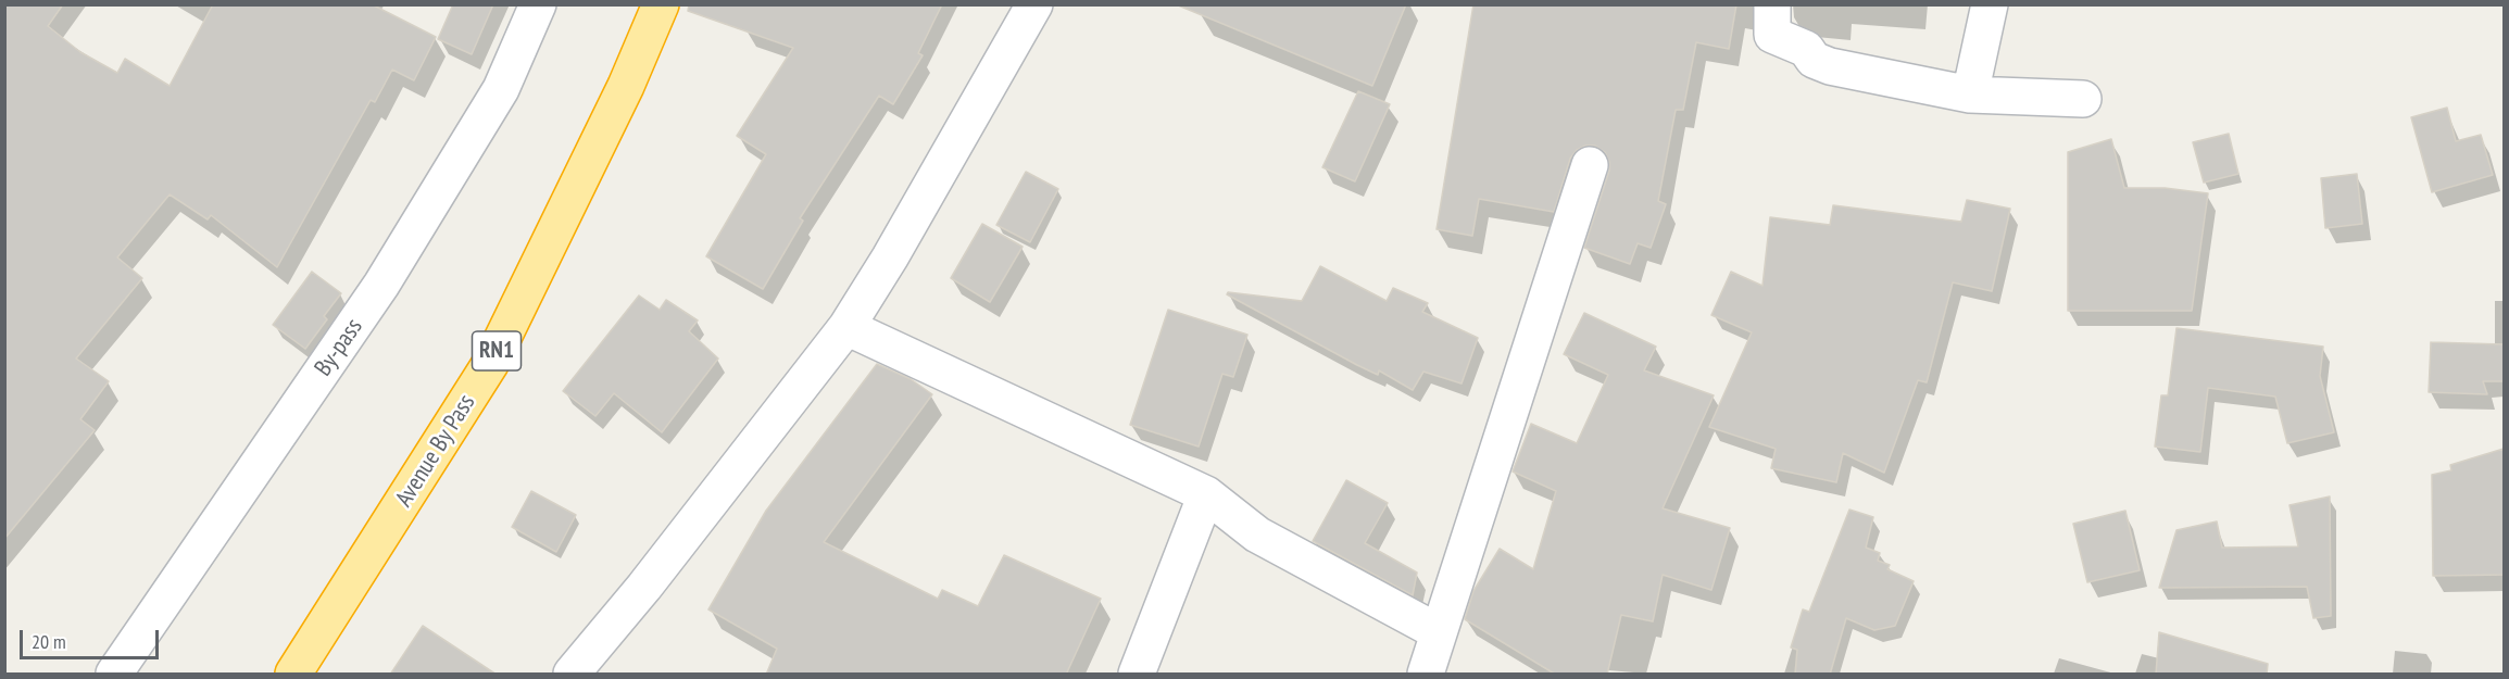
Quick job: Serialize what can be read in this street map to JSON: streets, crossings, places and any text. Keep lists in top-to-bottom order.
{
  "streets": {
    "highway": ["RN1", "Avenue By Pass"],
    "street": ["By-pass"]
  },
  "scale_bar": "20 m"
}
